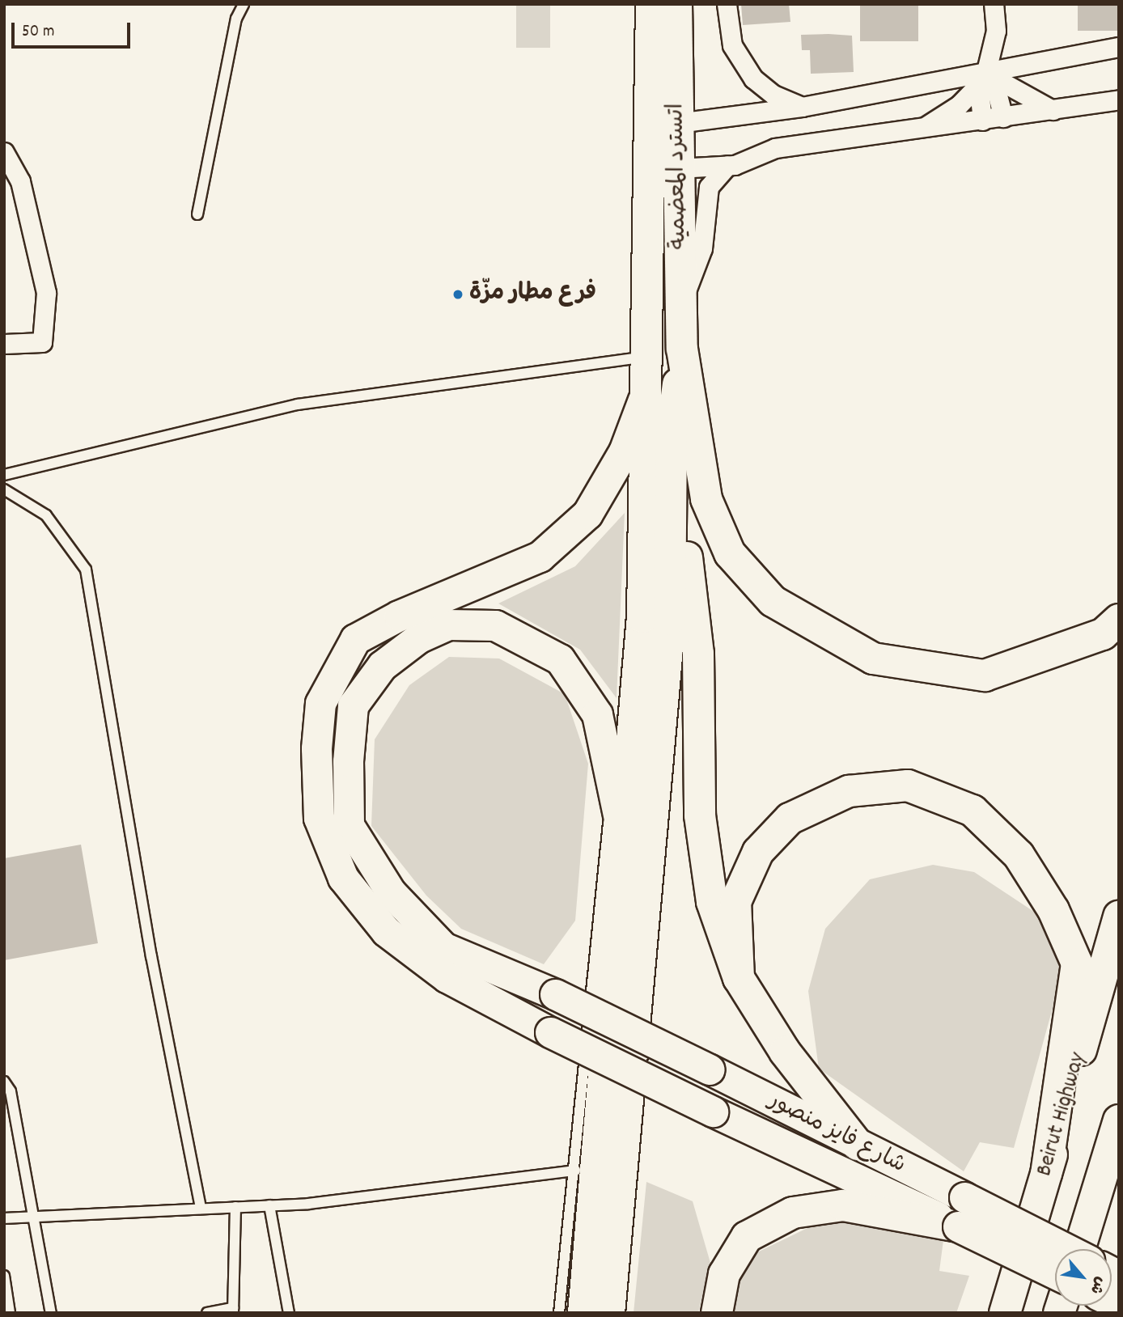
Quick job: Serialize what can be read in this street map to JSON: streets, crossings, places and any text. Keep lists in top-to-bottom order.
{
  "streets": {
    "highway": ["اتسترد المعضمية", "Beirut Highway"],
    "main road": ["شارع فايز منصور"]
  },
  "places": ["فرع مطار مزّة"],
  "scale_bar": "50 m",
  "north": "bottom right"
}
